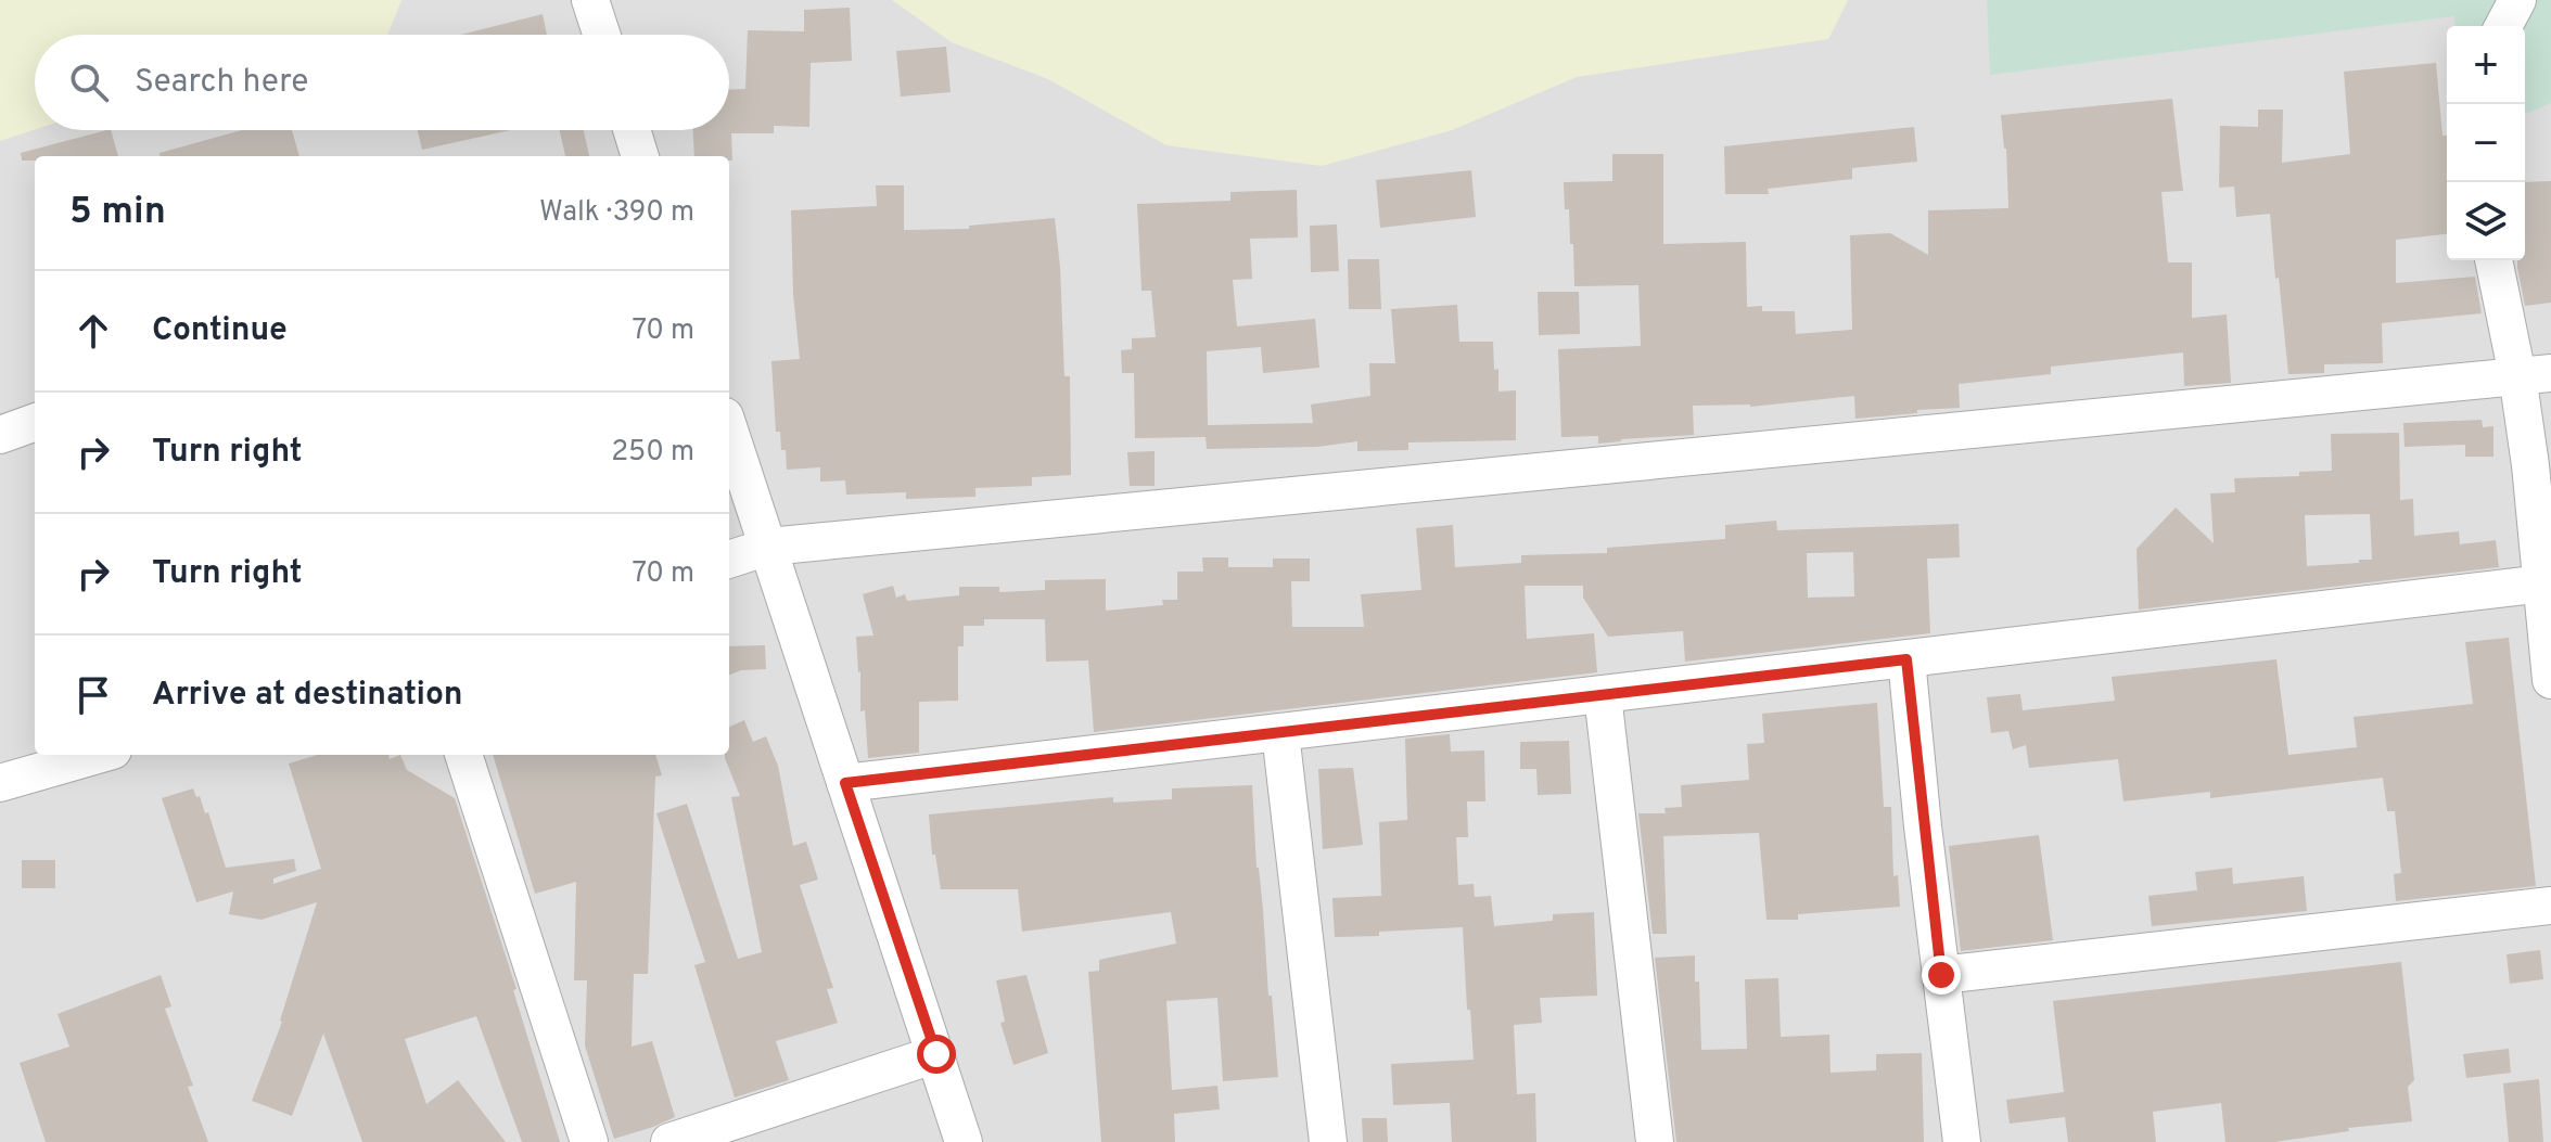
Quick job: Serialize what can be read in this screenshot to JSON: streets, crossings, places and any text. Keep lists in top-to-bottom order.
{
  "page": {
    "map_buttons": ["+", "−"],
    "search": "Search here",
    "heading": ["5 min", "Walk · 390 m"],
    "list": [
      ["Continue", "70 m"],
      ["Turn right", "250 m"],
      ["Turn right", "70 m"],
      "Arrive at destination"
    ]
  }
}
